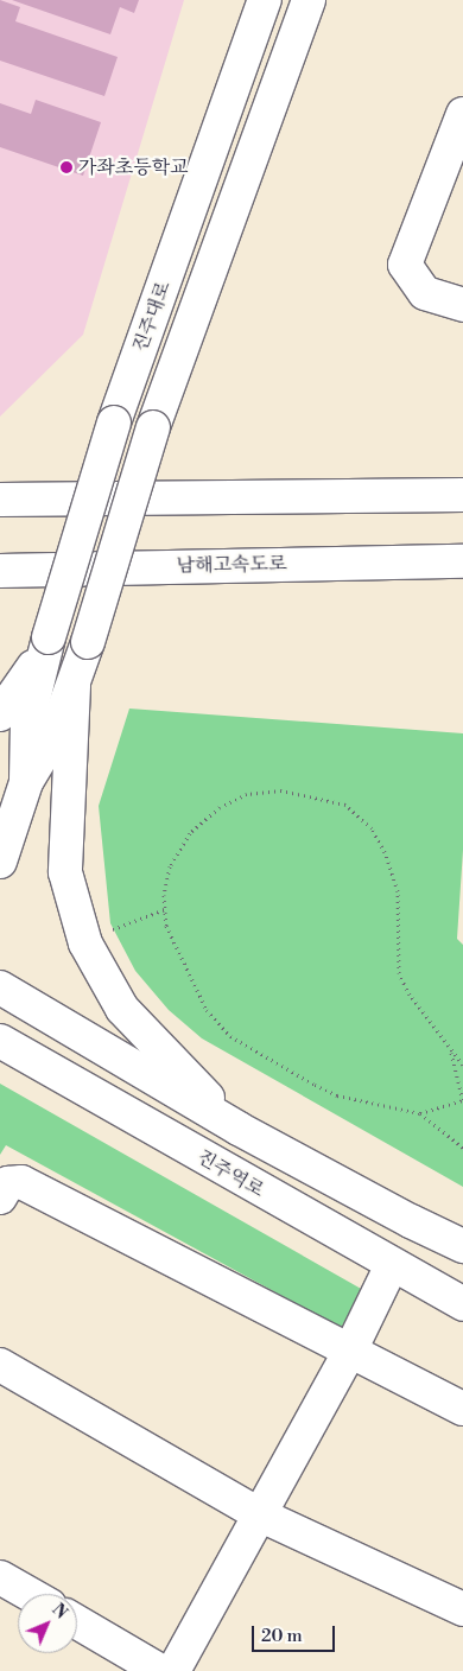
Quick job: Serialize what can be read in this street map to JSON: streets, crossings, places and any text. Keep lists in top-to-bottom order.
{
  "streets": {
    "main road": ["진주대로", "남해고속도로", "진주역로"]
  },
  "places": ["가좌초등학교"],
  "scale_bar": "20 m",
  "north": "top right"
}
